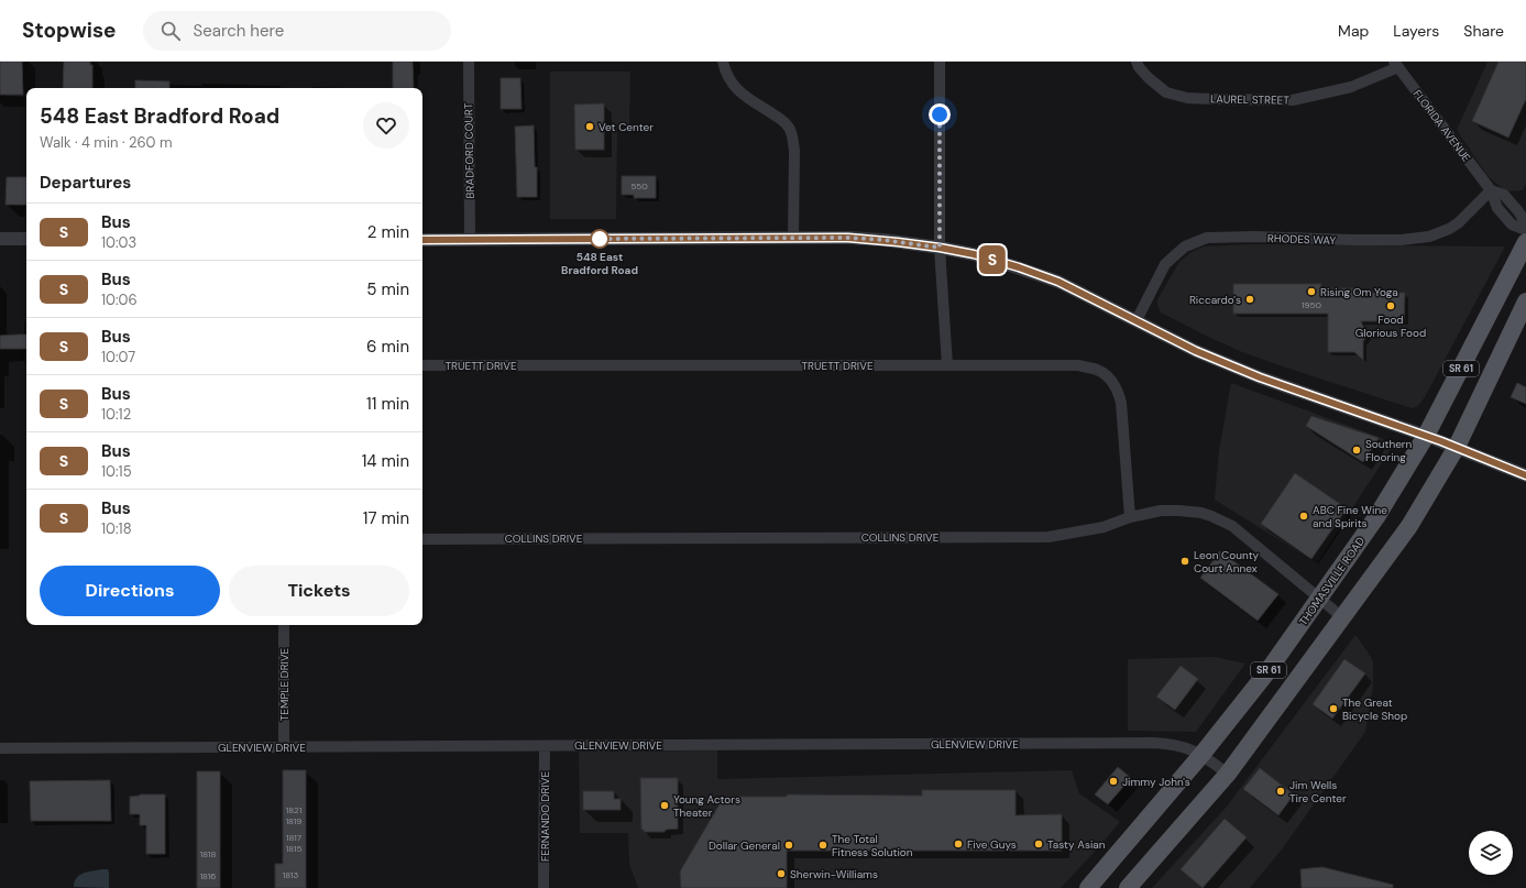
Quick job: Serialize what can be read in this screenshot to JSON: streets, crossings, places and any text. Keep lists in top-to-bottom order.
{
  "streets": {
    "main road": ["SR 61", "THOMASVILLE ROAD"],
    "street": [
      "LAUREL STREET",
      "FLORIDA AVENUE",
      "BRADFORD COURT",
      "RHODES WAY",
      "TRUETT DRIVE",
      "COLLINS DRIVE",
      "TEMPLE DRIVE",
      "GLENVIEW DRIVE",
      "FERNANDO DRIVE"
    ]
  },
  "crossings": [
    ["LAUREL STREET", "FLORIDA AVENUE"],
    ["FLORIDA AVENUE", "RHODES WAY"],
    ["TRUETT DRIVE", "COLLINS DRIVE"],
    ["SR 61", "COLLINS DRIVE"],
    ["SR 61", "GLENVIEW DRIVE"],
    ["COLLINS DRIVE", "THOMASVILLE ROAD"],
    ["THOMASVILLE ROAD", "GLENVIEW DRIVE"],
    ["TEMPLE DRIVE", "GLENVIEW DRIVE"],
    ["GLENVIEW DRIVE", "FERNANDO DRIVE"]
  ],
  "places": [
    "Vet Center",
    "548 East Bradford Road",
    "Rising Om Yoga",
    "Riccardo's",
    "Food Glorious Food",
    "Southern Flooring",
    "ABC Fine Wine and Spirits",
    "Leon County Court Annex",
    "The Great Bicycle Shop",
    "Jimmy John's",
    "Jim Wells Tire Center",
    "Young Actors Theater",
    "Five Guys",
    "Tasty Asian",
    "Dollar General",
    "The Total Fitness Solution",
    "Sherwin-Williams"
  ],
  "lines": ["bus line S"],
  "house_numbers": [
    "550",
    "1950",
    "1821",
    "1819",
    "1817",
    "1815",
    "1818",
    "1813",
    "1816"
  ],
  "page": {
    "header": "Stopwise",
    "search": "Search here",
    "nav": ["Map", "Layers", "Share"],
    "on_map": "S",
    "heading": [
      ["548 East Bradford Road", "Walk · 4 min · 260 m"],
      "Departures"
    ],
    "list": [
      {
        "mark": "S",
        "name": "Bus",
        "note": "10:03",
        "value": "2 min"
      },
      {
        "mark": "S",
        "name": "Bus",
        "note": "10:06",
        "value": "5 min"
      },
      {
        "mark": "S",
        "name": "Bus",
        "note": "10:07",
        "value": "6 min"
      },
      {
        "mark": "S",
        "name": "Bus",
        "note": "10:12",
        "value": "11 min"
      },
      {
        "mark": "S",
        "name": "Bus",
        "note": "10:15",
        "value": "14 min"
      },
      {
        "mark": "S",
        "name": "Bus",
        "note": "10:18",
        "value": "17 min"
      }
    ],
    "buttons": ["Directions", "Tickets"]
  }
}
